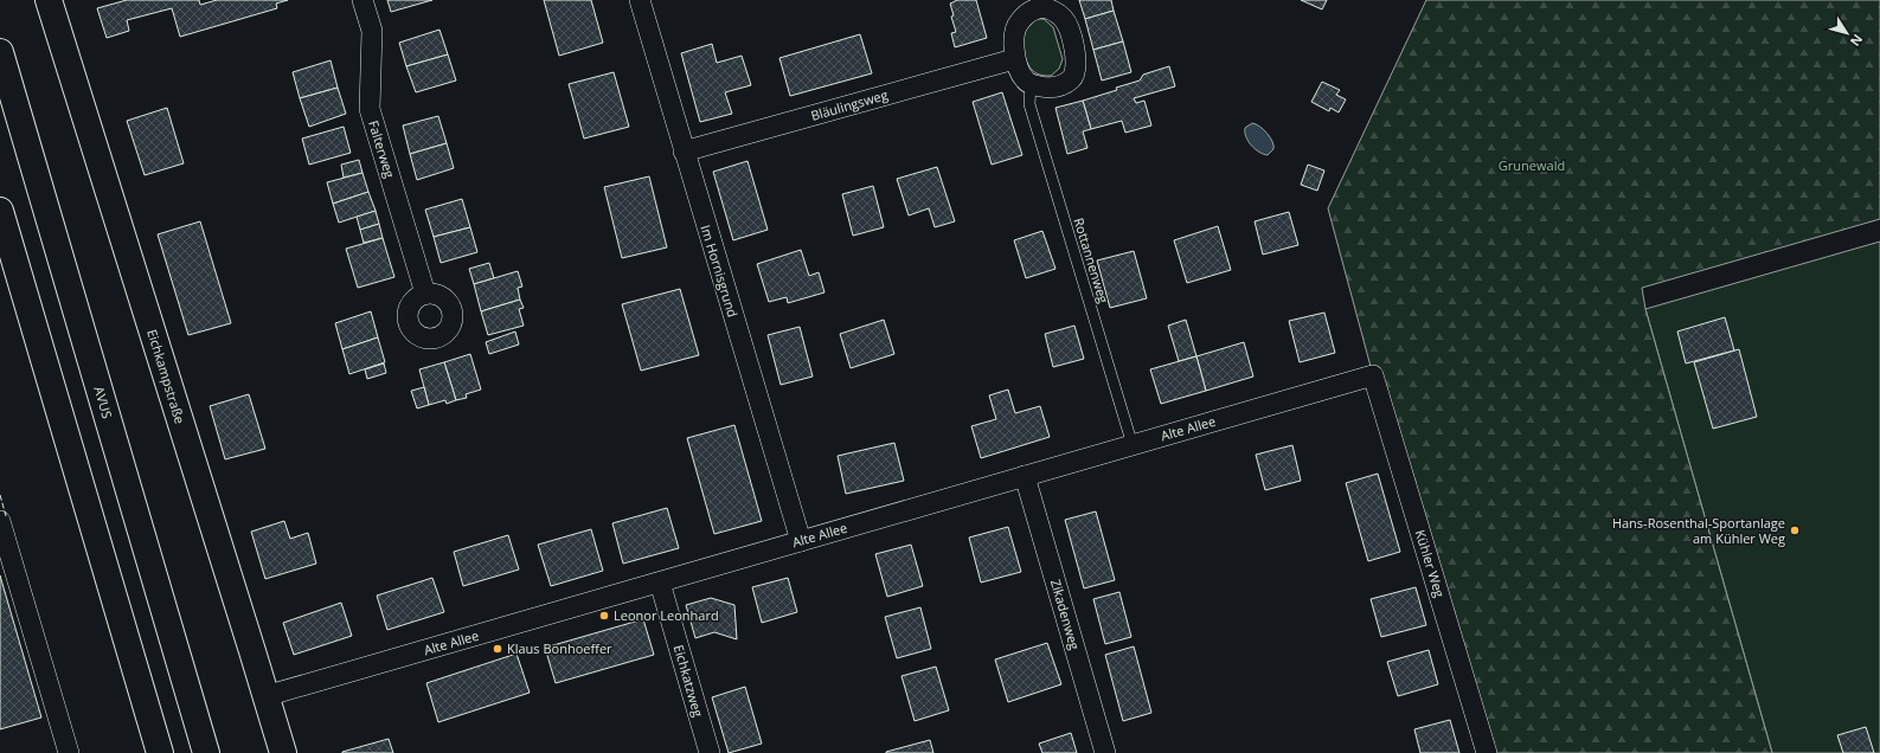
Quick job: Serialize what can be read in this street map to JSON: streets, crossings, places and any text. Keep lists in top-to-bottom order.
{
  "streets": {
    "main road": ["Eichkampstraße", "AVUS"],
    "street": [
      "Bläulingsweg",
      "Falterweg",
      "Im Hornisgrund",
      "Alte Allee",
      "Kühler Weg",
      "Zikadenweg",
      "Eichkatzweg"
    ],
    "lane": ["Rottannenweg"]
  },
  "crossings": [
    ["Bläulingsweg", "Rottannenweg"],
    ["Bläulingsweg", "Im Hornisgrund"],
    ["Rottannenweg", "Alte Allee"],
    ["Im Hornisgrund", "Alte Allee"],
    ["Eichkampstraße", "Alte Allee"],
    ["Alte Allee", "Kühler Weg"],
    ["Alte Allee", "Zikadenweg"],
    ["Alte Allee", "Eichkatzweg"]
  ],
  "parks": ["Grunewald"],
  "places": ["Hans-Rosenthal-Sportanlage am Kühler Weg", "Leonor Leonhard", "Klaus Bonhoeffer"],
  "north": "bottom right"
}
